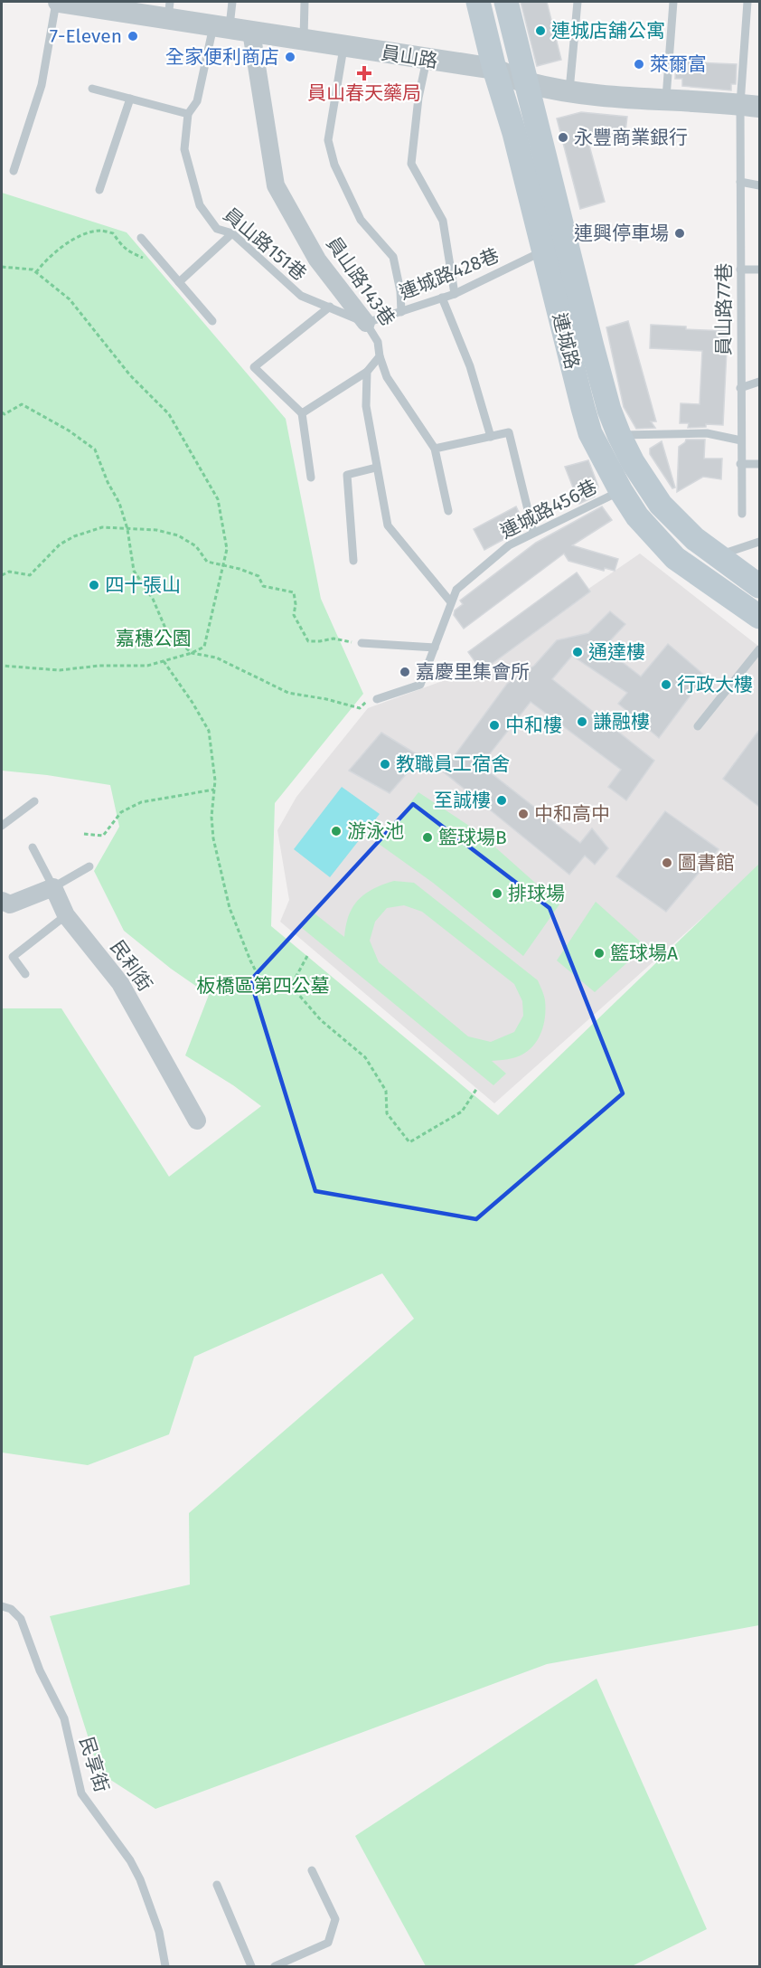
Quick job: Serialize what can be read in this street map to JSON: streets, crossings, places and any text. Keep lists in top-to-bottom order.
{
  "streets": {
    "main road": ["連城路"],
    "street": ["員山路", "員山路143巷", "民利街"],
    "lane": [
      "員山路151巷",
      "連城路428巷",
      "員山路77巷",
      "連城路456巷",
      "民享街"
    ]
  },
  "crossings": [
    ["員山路", "員山路151巷"],
    ["員山路", "員山路143巷"],
    ["員山路", "員山路77巷"],
    ["員山路", "連城路"],
    ["員山路151巷", "連城路428巷"],
    ["員山路151巷", "員山路143巷"],
    ["連城路428巷", "員山路143巷"],
    ["連城路428巷", "連城路"],
    ["連城路", "連城路456巷"]
  ],
  "parks": ["嘉穗公園", "板橋區第四公墓"],
  "places": {
    "other": [
      "連城店舖公寓",
      "7-Eleven",
      "全家便利商店",
      "萊爾富",
      "永豐商業銀行",
      "連興停車場",
      "四十張山",
      "通達樓",
      "嘉慶里集會所",
      "行政大樓",
      "謙融樓",
      "中和樓",
      "教職員工宿舍",
      "至誠樓",
      "中和高中",
      "游泳池",
      "籃球場B",
      "圖書館",
      "排球場",
      "籃球場A"
    ],
    "health": ["員山春天藥局"]
  }
}
